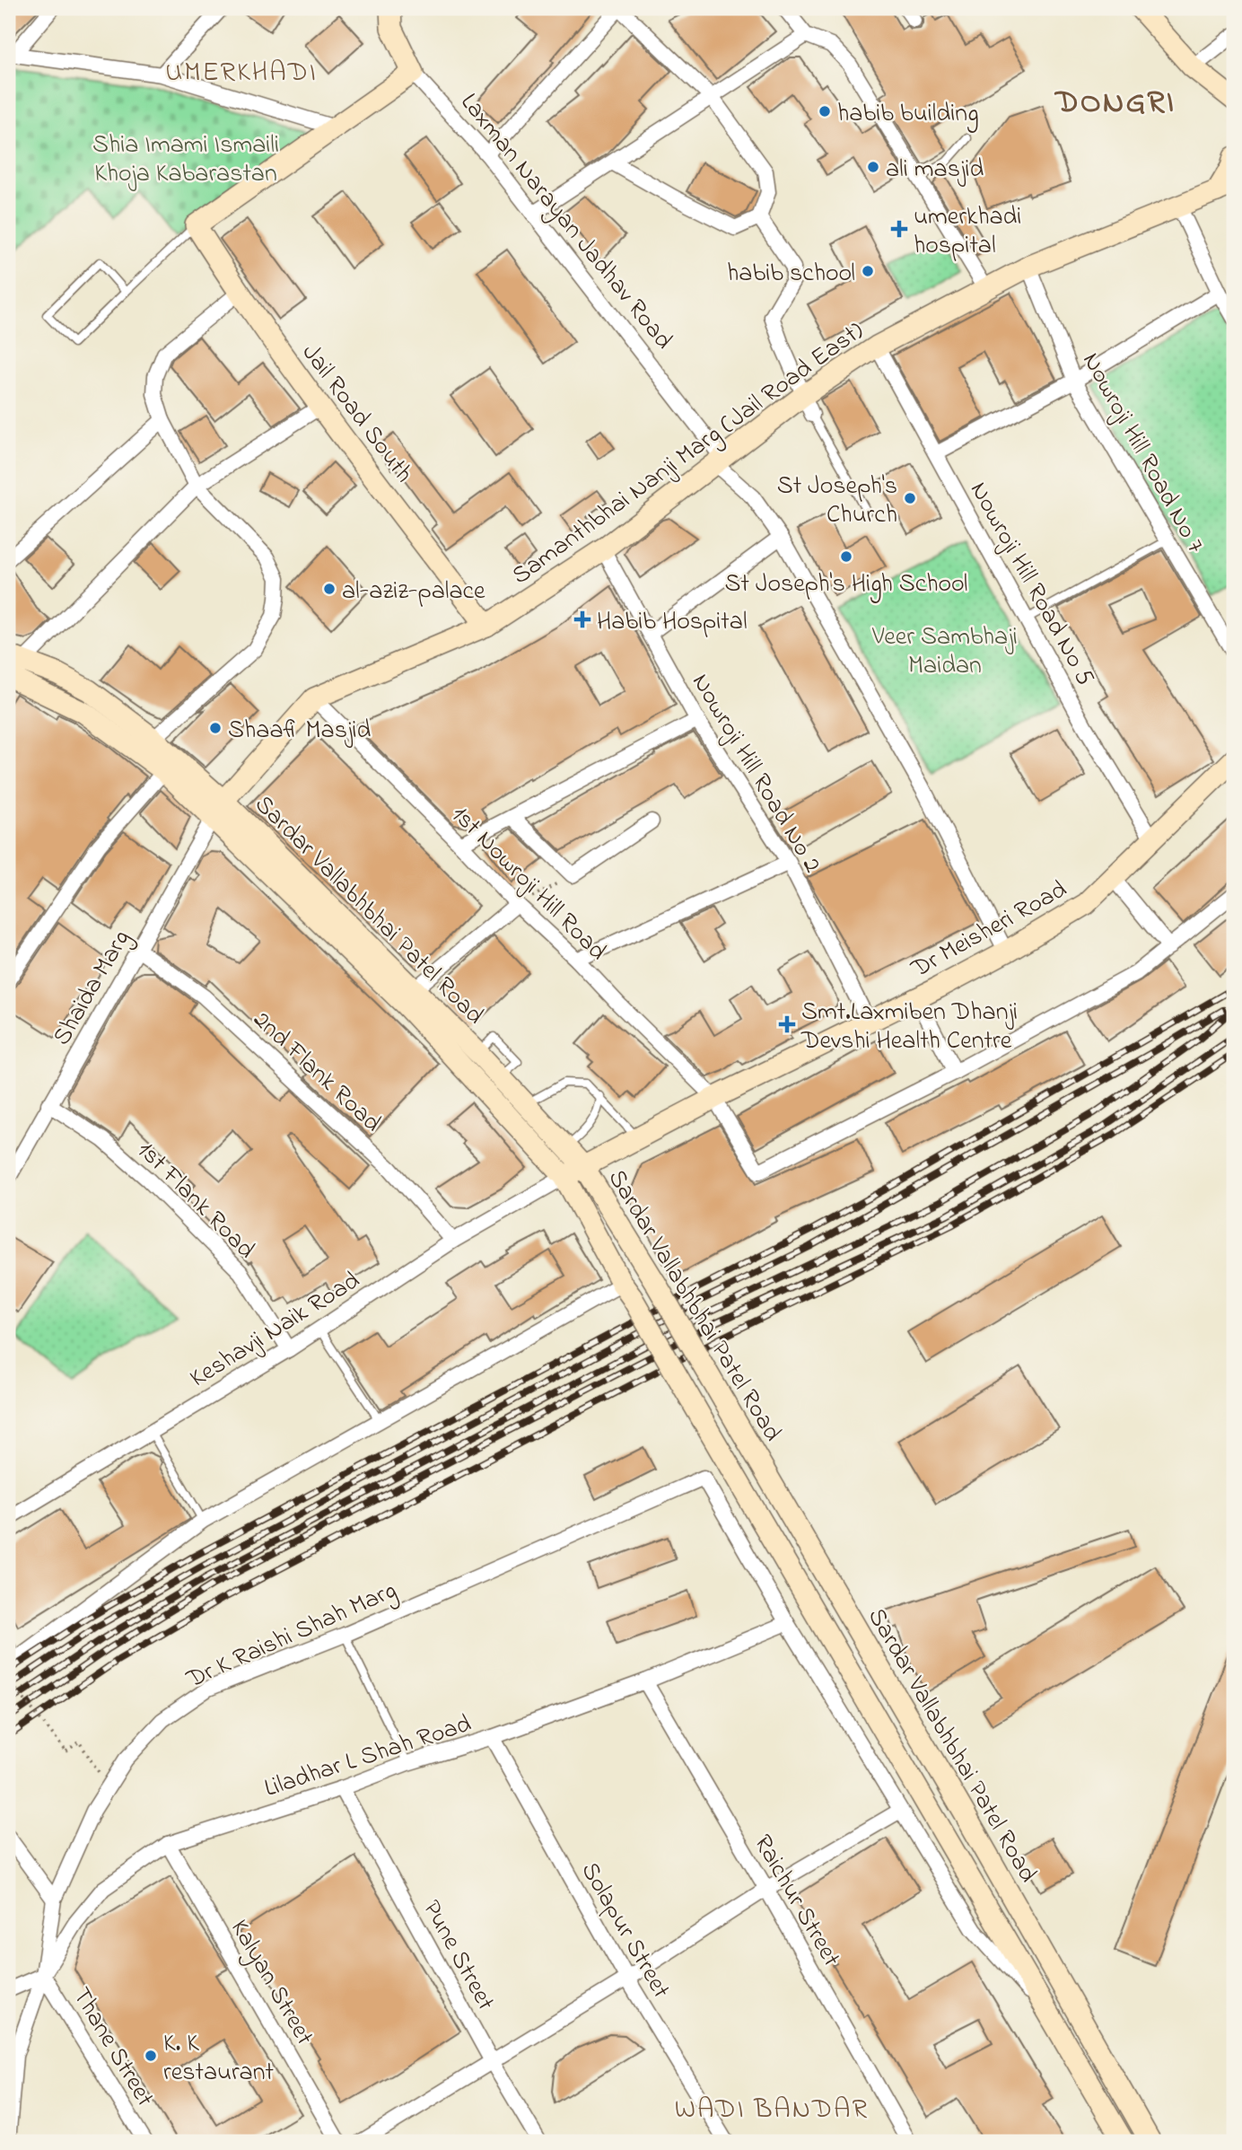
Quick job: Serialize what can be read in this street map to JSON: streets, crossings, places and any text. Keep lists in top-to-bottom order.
{
  "streets": {
    "main road": [
      "Laxman Narayan Jadhav Road",
      "Jail Road South",
      "Samanthbhai Nanji Marg (Jail Road East)",
      "Sardar Vallabhbhai Patel Road",
      "Dr Meisheri Road"
    ],
    "street": [
      "Nowroji Hill Road No 7",
      "Nowroji Hill Road No 5",
      "Nowroji Hill Road No 2",
      "1st Nowroji Hill Road",
      "Shaida Marg",
      "2nd Flank Road",
      "1st Flank Road",
      "Keshavji Naik Road",
      "Dr K Raishi Shah Marg",
      "Liladhar L Shah Road",
      "Raichur Street",
      "Solapur Street",
      "Pune Street",
      "Kalyan Street",
      "Thane Street"
    ]
  },
  "crossings": [
    ["Laxman Narayan Jadhav Road", "Samanthbhai Nanji Marg (Jail Road East)"],
    ["Laxman Narayan Jadhav Road", "Dr Meisheri Road"],
    ["Jail Road South", "Samanthbhai Nanji Marg (Jail Road East)"],
    ["Samanthbhai Nanji Marg (Jail Road East)", "Nowroji Hill Road No 7"],
    ["Samanthbhai Nanji Marg (Jail Road East)", "Nowroji Hill Road No 5"],
    ["Samanthbhai Nanji Marg (Jail Road East)", "Nowroji Hill Road No 2"],
    ["Samanthbhai Nanji Marg (Jail Road East)", "1st Nowroji Hill Road"],
    ["Samanthbhai Nanji Marg (Jail Road East)", "Sardar Vallabhbhai Patel Road"],
    ["Samanthbhai Nanji Marg (Jail Road East)", "Shaida Marg"],
    ["Nowroji Hill Road No 5", "Dr Meisheri Road"],
    ["Nowroji Hill Road No 2", "Dr Meisheri Road"],
    ["1st Nowroji Hill Road", "Dr Meisheri Road"],
    ["Sardar Vallabhbhai Patel Road", "Dr Meisheri Road"],
    ["Sardar Vallabhbhai Patel Road", "Shaida Marg"],
    ["Sardar Vallabhbhai Patel Road", "Keshavji Naik Road"],
    ["Dr Meisheri Road", "Keshavji Naik Road"],
    ["Shaida Marg", "2nd Flank Road"],
    ["Shaida Marg", "1st Flank Road"],
    ["2nd Flank Road", "Keshavji Naik Road"],
    ["1st Flank Road", "Keshavji Naik Road"],
    ["Dr K Raishi Shah Marg", "Liladhar L Shah Road"],
    ["Dr K Raishi Shah Marg", "Thane Street"],
    ["Liladhar L Shah Road", "Raichur Street"],
    ["Liladhar L Shah Road", "Solapur Street"],
    ["Liladhar L Shah Road", "Pune Street"],
    ["Liladhar L Shah Road", "Kalyan Street"],
    ["Liladhar L Shah Road", "Thane Street"]
  ],
  "districts": ["UMERKHADI", "DONGRI", "WADI BANDAR"],
  "parks": ["Shia Imami Ismaili Khoja Kabarastan", "Veer Sambhaji Maidan"],
  "places": {
    "other": [
      "habib building",
      "ali masjid",
      "habib school",
      "St Joseph's Church",
      "St Joseph's High School",
      "al-aziz-palace",
      "Shaafi Masjid",
      "K. K restaurant"
    ],
    "health": ["umerkhadi hospital", "Habib Hospital", "Smt.Laxmiben Dhanji Devshi Health Centre"]
  }
}
